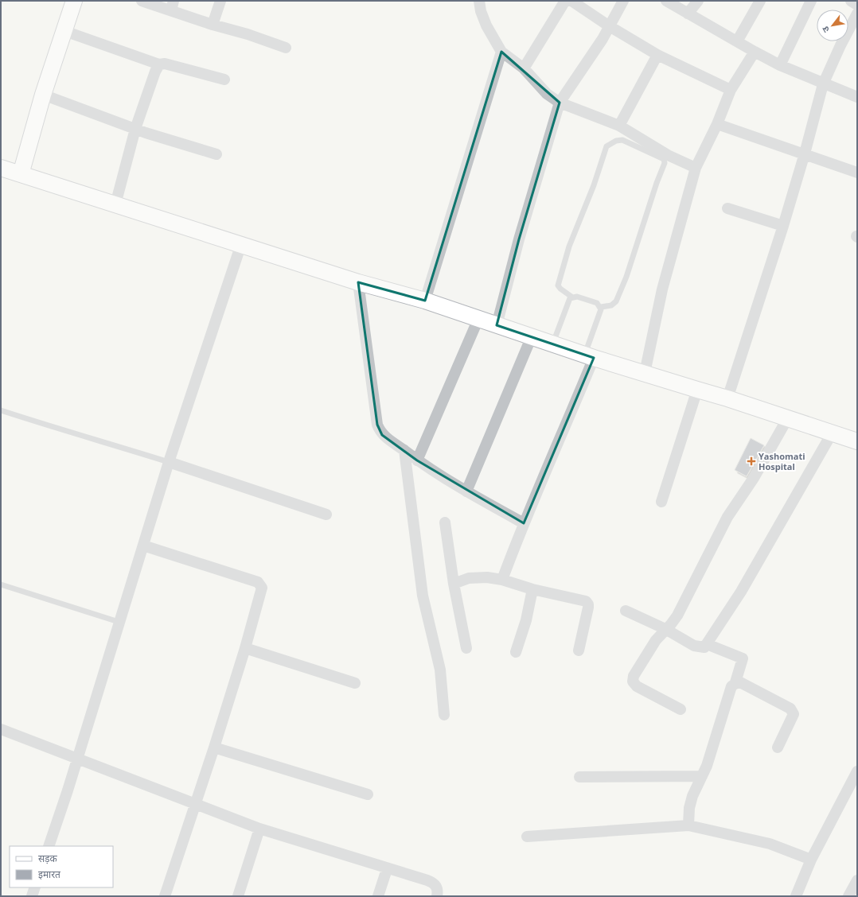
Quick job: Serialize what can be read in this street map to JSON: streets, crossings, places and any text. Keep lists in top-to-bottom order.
{
  "places": {
    "health": ["Yashomati Hospital"]
  },
  "legend": ["सड़क", "इमारत"],
  "north": "bottom left"
}
